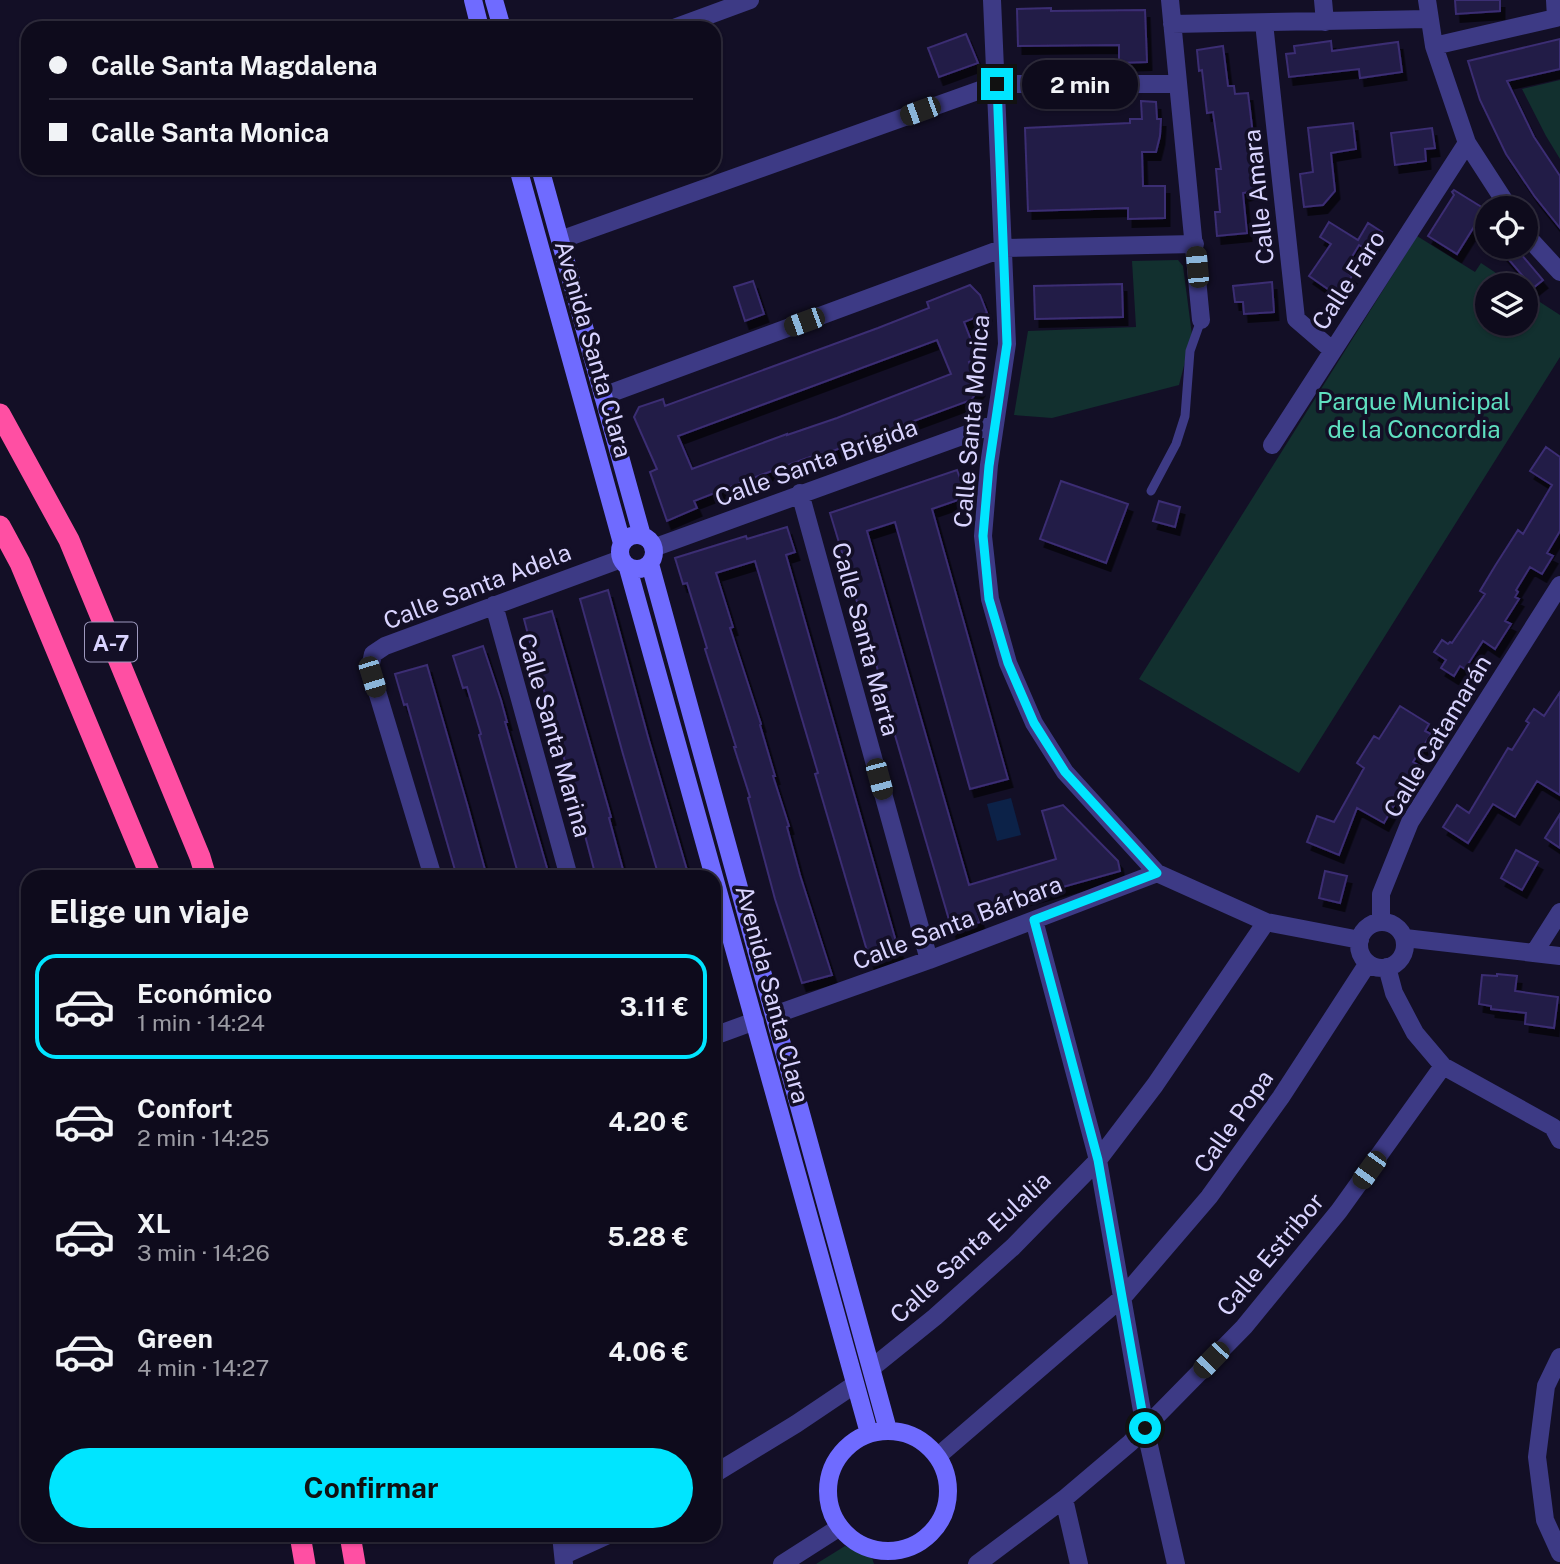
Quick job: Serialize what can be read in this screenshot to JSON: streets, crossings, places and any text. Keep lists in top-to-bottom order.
{
  "streets": {
    "highway": ["A-7"],
    "street": [
      "Calle Amara",
      "Calle Faro",
      "Avenida Santa Clara",
      "Calle Santa Monica",
      "Calle Santa Brigida",
      "Calle Santa Adela",
      "Calle Santa Marta",
      "Calle Santa Marina",
      "Calle Catamarán",
      "Calle Santa Bárbara",
      "Calle Popa",
      "Calle Santa Eulalia",
      "Calle Estribor"
    ]
  },
  "crossings": [
    ["Calle Amara", "Calle Faro"],
    ["Avenida Santa Clara", "Calle Santa Brigida"],
    ["Avenida Santa Clara", "Calle Santa Adela"],
    ["Avenida Santa Clara", "Calle Santa Bárbara"],
    ["Avenida Santa Clara", "Calle Popa"],
    ["Avenida Santa Clara", "Calle Santa Eulalia"],
    ["Calle Santa Monica", "Calle Santa Brigida"],
    ["Calle Santa Monica", "Calle Catamarán"],
    ["Calle Santa Monica", "Calle Santa Bárbara"],
    ["Calle Santa Monica", "Calle Popa"],
    ["Calle Santa Monica", "Calle Santa Eulalia"],
    ["Calle Santa Brigida", "Calle Santa Marta"],
    ["Calle Santa Adela", "Calle Santa Marina"],
    ["Calle Santa Marta", "Calle Santa Bárbara"],
    ["Calle Catamarán", "Calle Popa"]
  ],
  "parks": ["Parque Municipal de la Concordia"],
  "page": {
    "banner": ["Calle Santa Magdalena", "Calle Santa Monica"],
    "bubble": "2 min",
    "heading": "Elige un viaje",
    "list": [
      {
        "name": "Económico",
        "note": "1 min · 14:24",
        "value": "3.11 €"
      },
      {
        "name": "Confort",
        "note": "2 min · 14:25",
        "value": "4.20 €"
      },
      {
        "name": "XL",
        "note": "3 min · 14:26",
        "value": "5.28 €"
      },
      {
        "name": "Green",
        "note": "4 min · 14:27",
        "value": "4.06 €"
      }
    ],
    "buttons": "Confirmar"
  }
}
